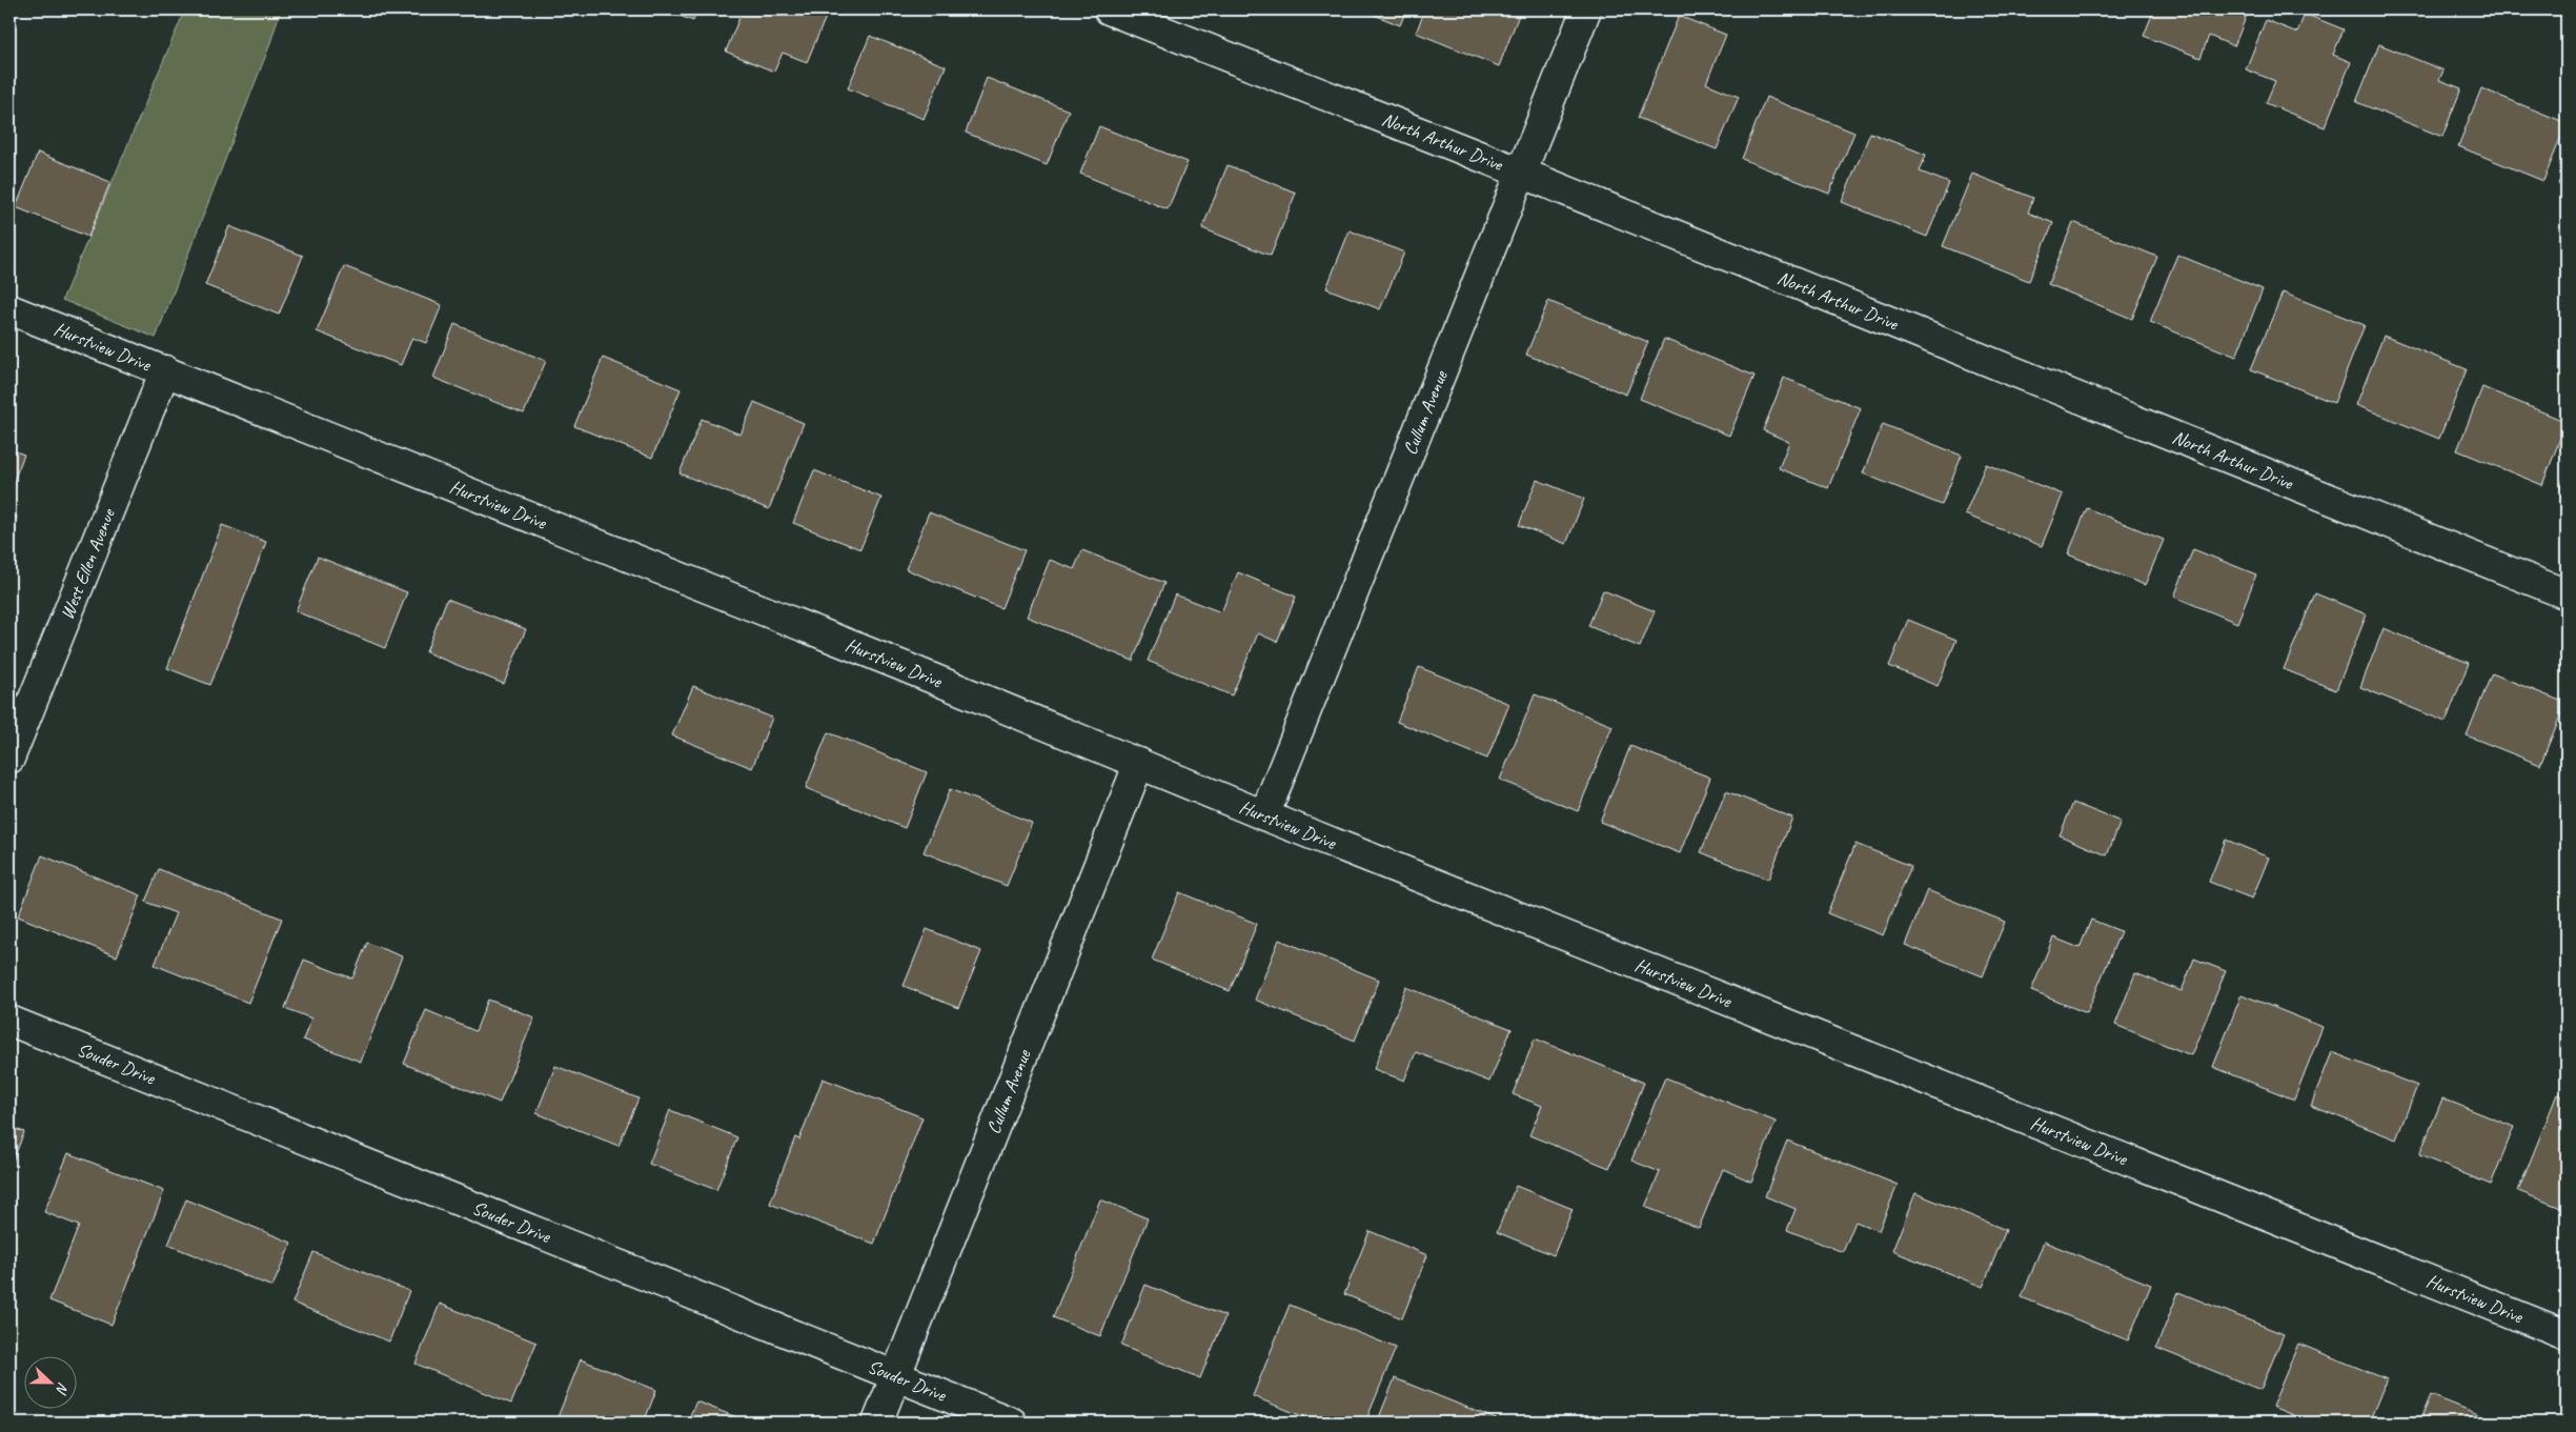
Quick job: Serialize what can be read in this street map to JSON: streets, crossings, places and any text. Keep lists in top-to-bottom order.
{
  "streets": {
    "street": [
      "North Arthur Drive",
      "Hurstview Drive",
      "Cullum Avenue",
      "West Ellen Avenue",
      "Souder Drive"
    ]
  },
  "crossings": [
    ["North Arthur Drive", "Cullum Avenue"],
    ["Hurstview Drive", "Cullum Avenue"],
    ["Hurstview Drive", "West Ellen Avenue"],
    ["Cullum Avenue", "Souder Drive"]
  ],
  "north": "right"
}
